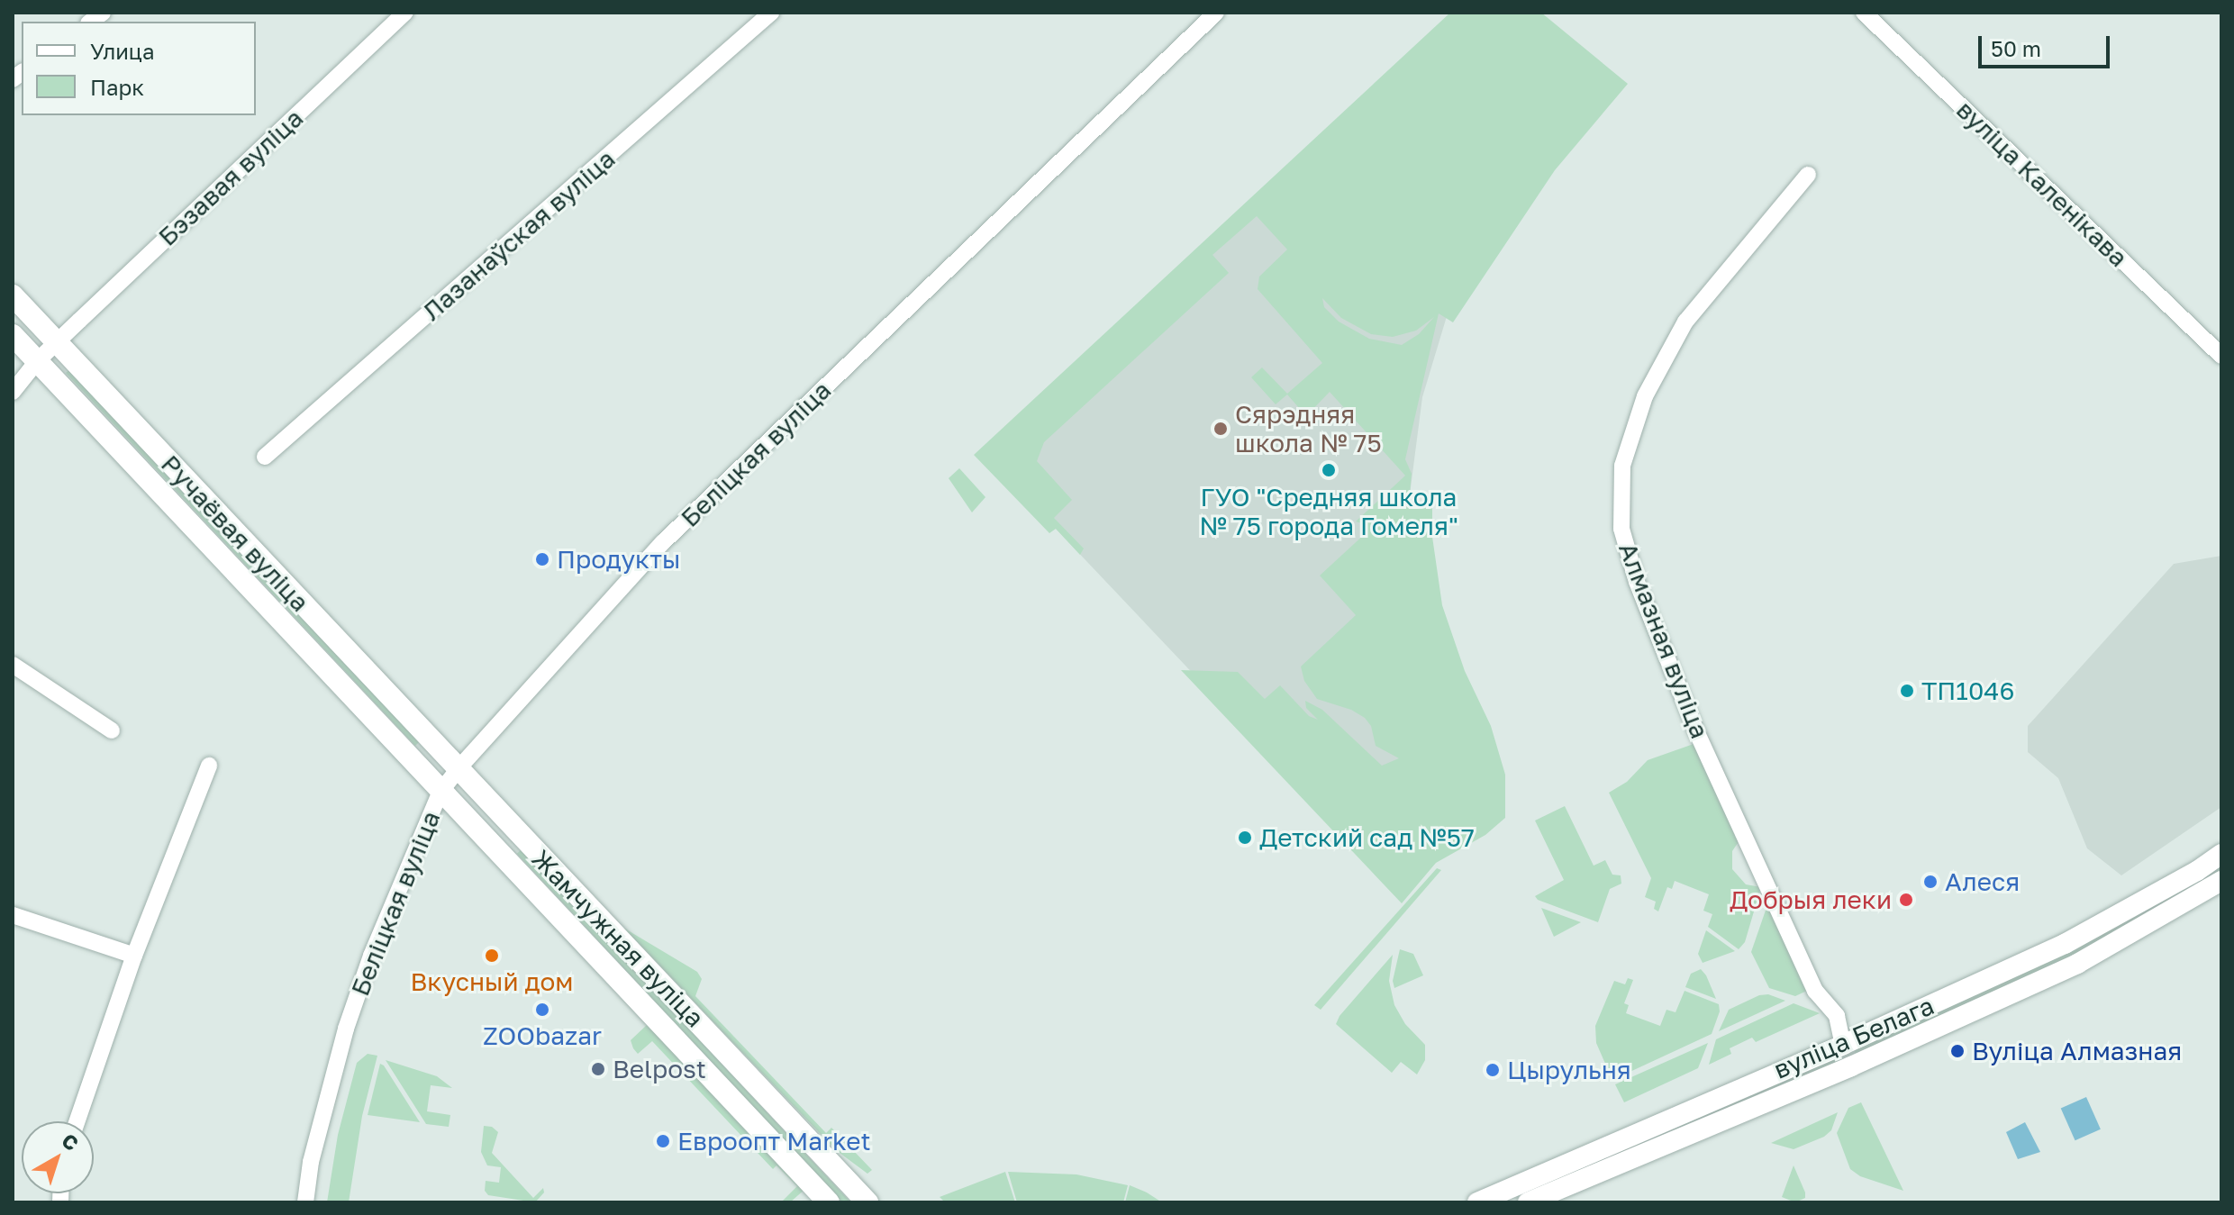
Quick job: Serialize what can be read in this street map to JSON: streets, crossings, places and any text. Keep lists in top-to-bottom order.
{
  "streets": {
    "main road": ["Ручаёвая вуліца", "Жамчужная вуліца"],
    "street": [
      "Бэзавая вуліца",
      "вуліца Каленікава",
      "Лазанаўская вуліца",
      "Беліцкая вуліца",
      "Алмазная вуліца",
      "вуліца Белага"
    ]
  },
  "crossings": [
    ["Бэзавая вуліца", "Ручаёвая вуліца"],
    ["Беліцкая вуліца", "Ручаёвая вуліца"],
    ["Беліцкая вуліца", "Жамчужная вуліца"],
    ["Ручаёвая вуліца", "Жамчужная вуліца"],
    ["Алмазная вуліца", "вуліца Белага"]
  ],
  "places": [
    "Сярэдняя школа № 75",
    "ГУО \"Средняя школа № 75 города Гомеля\"",
    "Продукты",
    "ТП1046",
    "Детский сад №57",
    "Алеся",
    "Добрыя леки",
    "Вкусный дом",
    "ZOObazar",
    "Вуліца Алмазная",
    "Belpost",
    "Цырульня",
    "Евроопт Market"
  ],
  "legend": ["Улица", "Парк"],
  "scale_bar": "50 m",
  "north": "top right"
}
